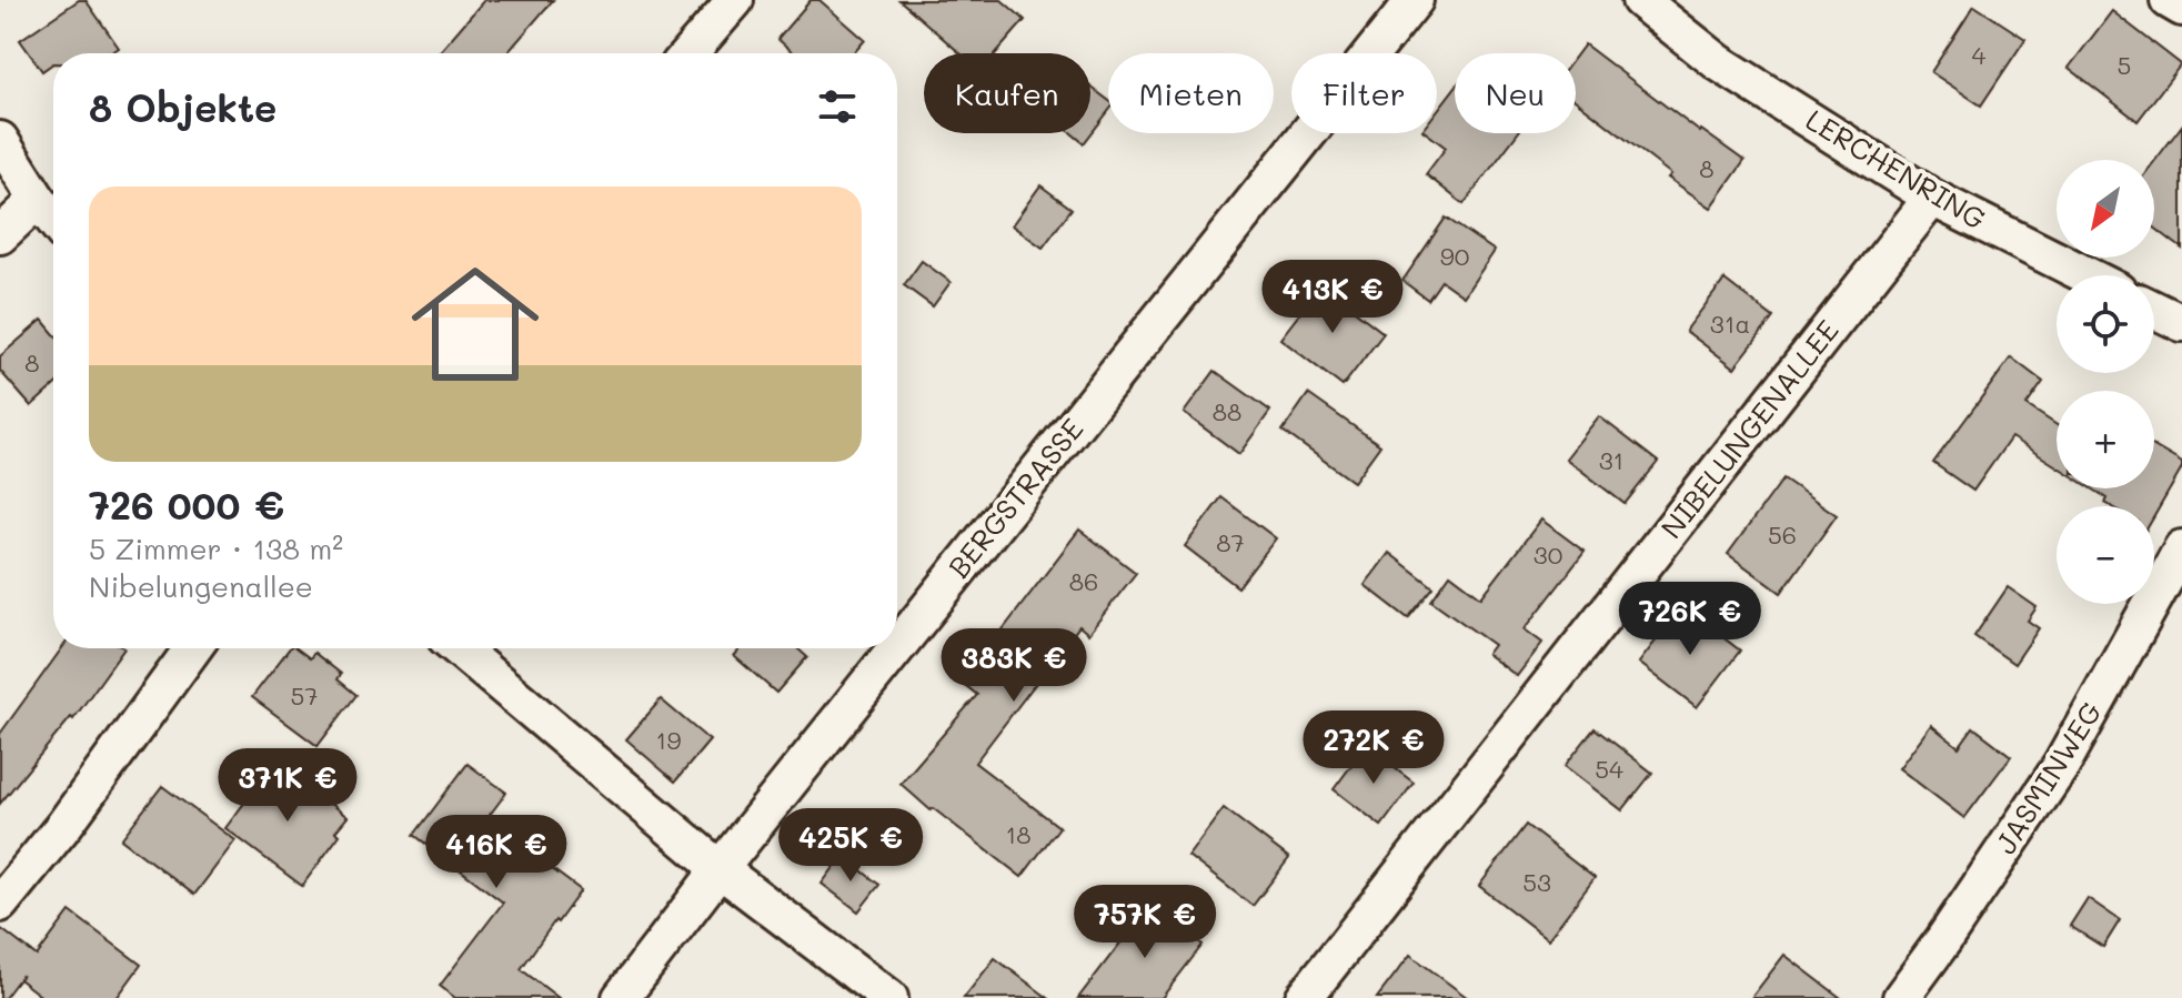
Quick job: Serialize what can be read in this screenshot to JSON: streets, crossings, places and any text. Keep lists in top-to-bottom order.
{
  "streets": {
    "street": [
      "LERCHENRING",
      "NIBELUNGENALLEE",
      "BERGSTRASSE",
      "JASMINWEG"
    ]
  },
  "crossings": [
    ["LERCHENRING", "NIBELUNGENALLEE"]
  ],
  "house_numbers": [
    "4",
    "5",
    "8",
    "90",
    "31a",
    "8",
    "88",
    "31",
    "56",
    "87",
    "30",
    "86",
    "57",
    "19",
    "54",
    "18",
    "53"
  ],
  "north": "bottom left",
  "page": {
    "chip": [
      "Kaufen",
      "Mieten",
      "Filter",
      "Neu"
    ],
    "heading": "8 Objekte",
    "map_buttons": ["+", "−"],
    "list": [
      {
        "name": "726 000 €",
        "note": "5 Zimmer · 138 m² · Nibelungenallee"
      }
    ],
    "price": [
      "413K €",
      "726K €",
      "383K €",
      "272K €",
      "371K €",
      "425K €",
      "416K €",
      "757K €"
    ]
  }
}
